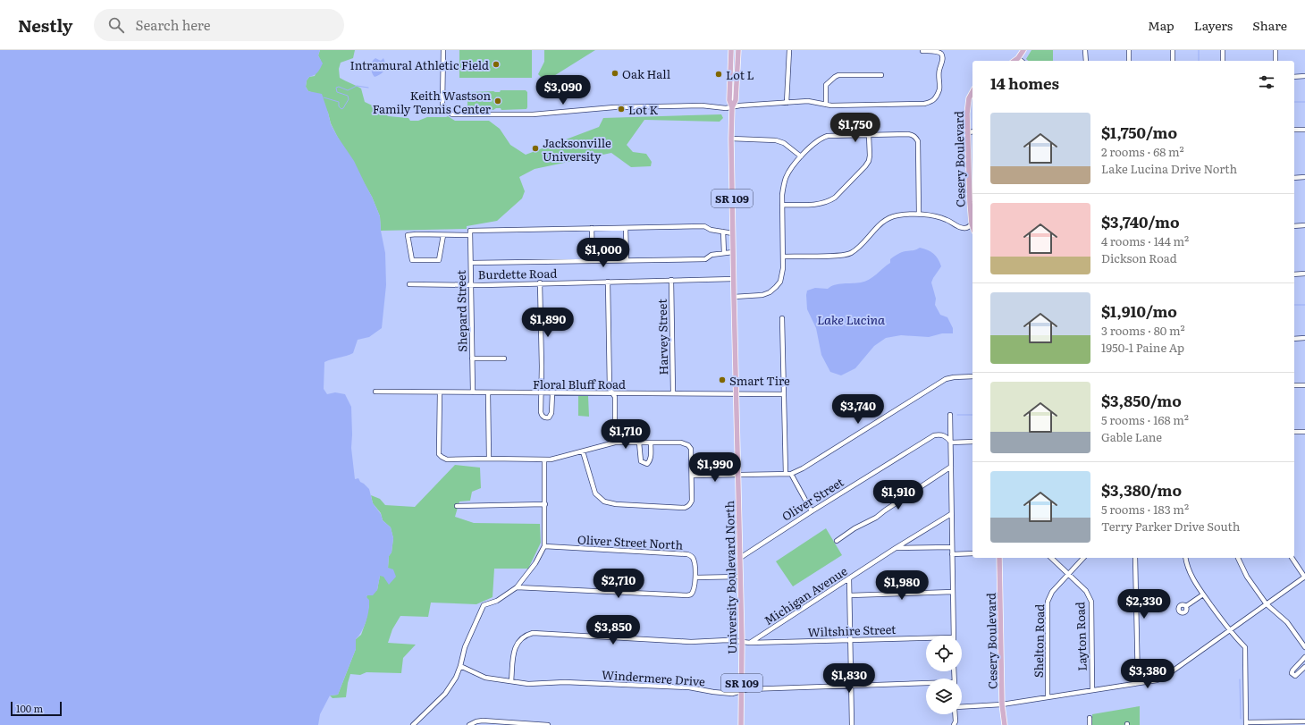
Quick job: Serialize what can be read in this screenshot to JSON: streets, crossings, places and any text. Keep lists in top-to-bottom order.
{
  "streets": {
    "main road": ["Cesery Boulevard", "SR 109", "University Boulevard North"],
    "street": [
      "Burdette Road",
      "Shepard Street",
      "Harvey Street",
      "Floral Bluff Road",
      "Oliver Street",
      "Oliver Street North",
      "Michigan Avenue",
      "Wiltshire Street",
      "Layton Road",
      "Shelton Road",
      "Windermere Drive"
    ]
  },
  "crossings": [
    ["Burdette Road", "Shepard Street"],
    ["Burdette Road", "Harvey Street"],
    ["Burdette Road", "University Boulevard North"],
    ["Shepard Street", "Floral Bluff Road"],
    ["Harvey Street", "Floral Bluff Road"],
    ["Floral Bluff Road", "University Boulevard North"],
    ["Oliver Street", "University Boulevard North"],
    ["University Boulevard North", "Windermere Drive"],
    ["Michigan Avenue", "Wiltshire Street"],
    ["Layton Road", "Shelton Road"]
  ],
  "water": ["Lake Lucina"],
  "places": [
    "Intramural Athletic Field",
    "Oak Hall",
    "Lot L",
    "Keith Wastson Family Tennis Center",
    "Lot K",
    "Jacksonville University",
    "Smart Tire"
  ],
  "scale_bar": "100 m",
  "page": {
    "header": "Nestly",
    "search": "Search here",
    "nav": ["Map", "Layers", "Share"],
    "heading": "14 homes",
    "price": [
      "$3,090",
      "$1,750",
      "$1,000",
      "$1,890",
      "$3,740",
      "$1,710",
      "$1,990",
      "$1,910",
      "$2,710",
      "$1,980",
      "$2,330",
      "$3,850",
      "$3,380",
      "$1,830"
    ],
    "list": [
      {
        "name": "$1,750/mo",
        "note": "2 rooms · 68 m² · Lake Lucina Drive North"
      },
      {
        "name": "$3,740/mo",
        "note": "4 rooms · 144 m² · Dickson Road"
      },
      {
        "name": "$1,910/mo",
        "note": "3 rooms · 80 m² · 1950-1 Paine Ap"
      },
      {
        "name": "$3,850/mo",
        "note": "5 rooms · 168 m² · Gable Lane"
      },
      {
        "name": "$3,380/mo",
        "note": "5 rooms · 183 m² · Terry Parker Drive South"
      }
    ],
    "scale": "100 m"
  }
}
